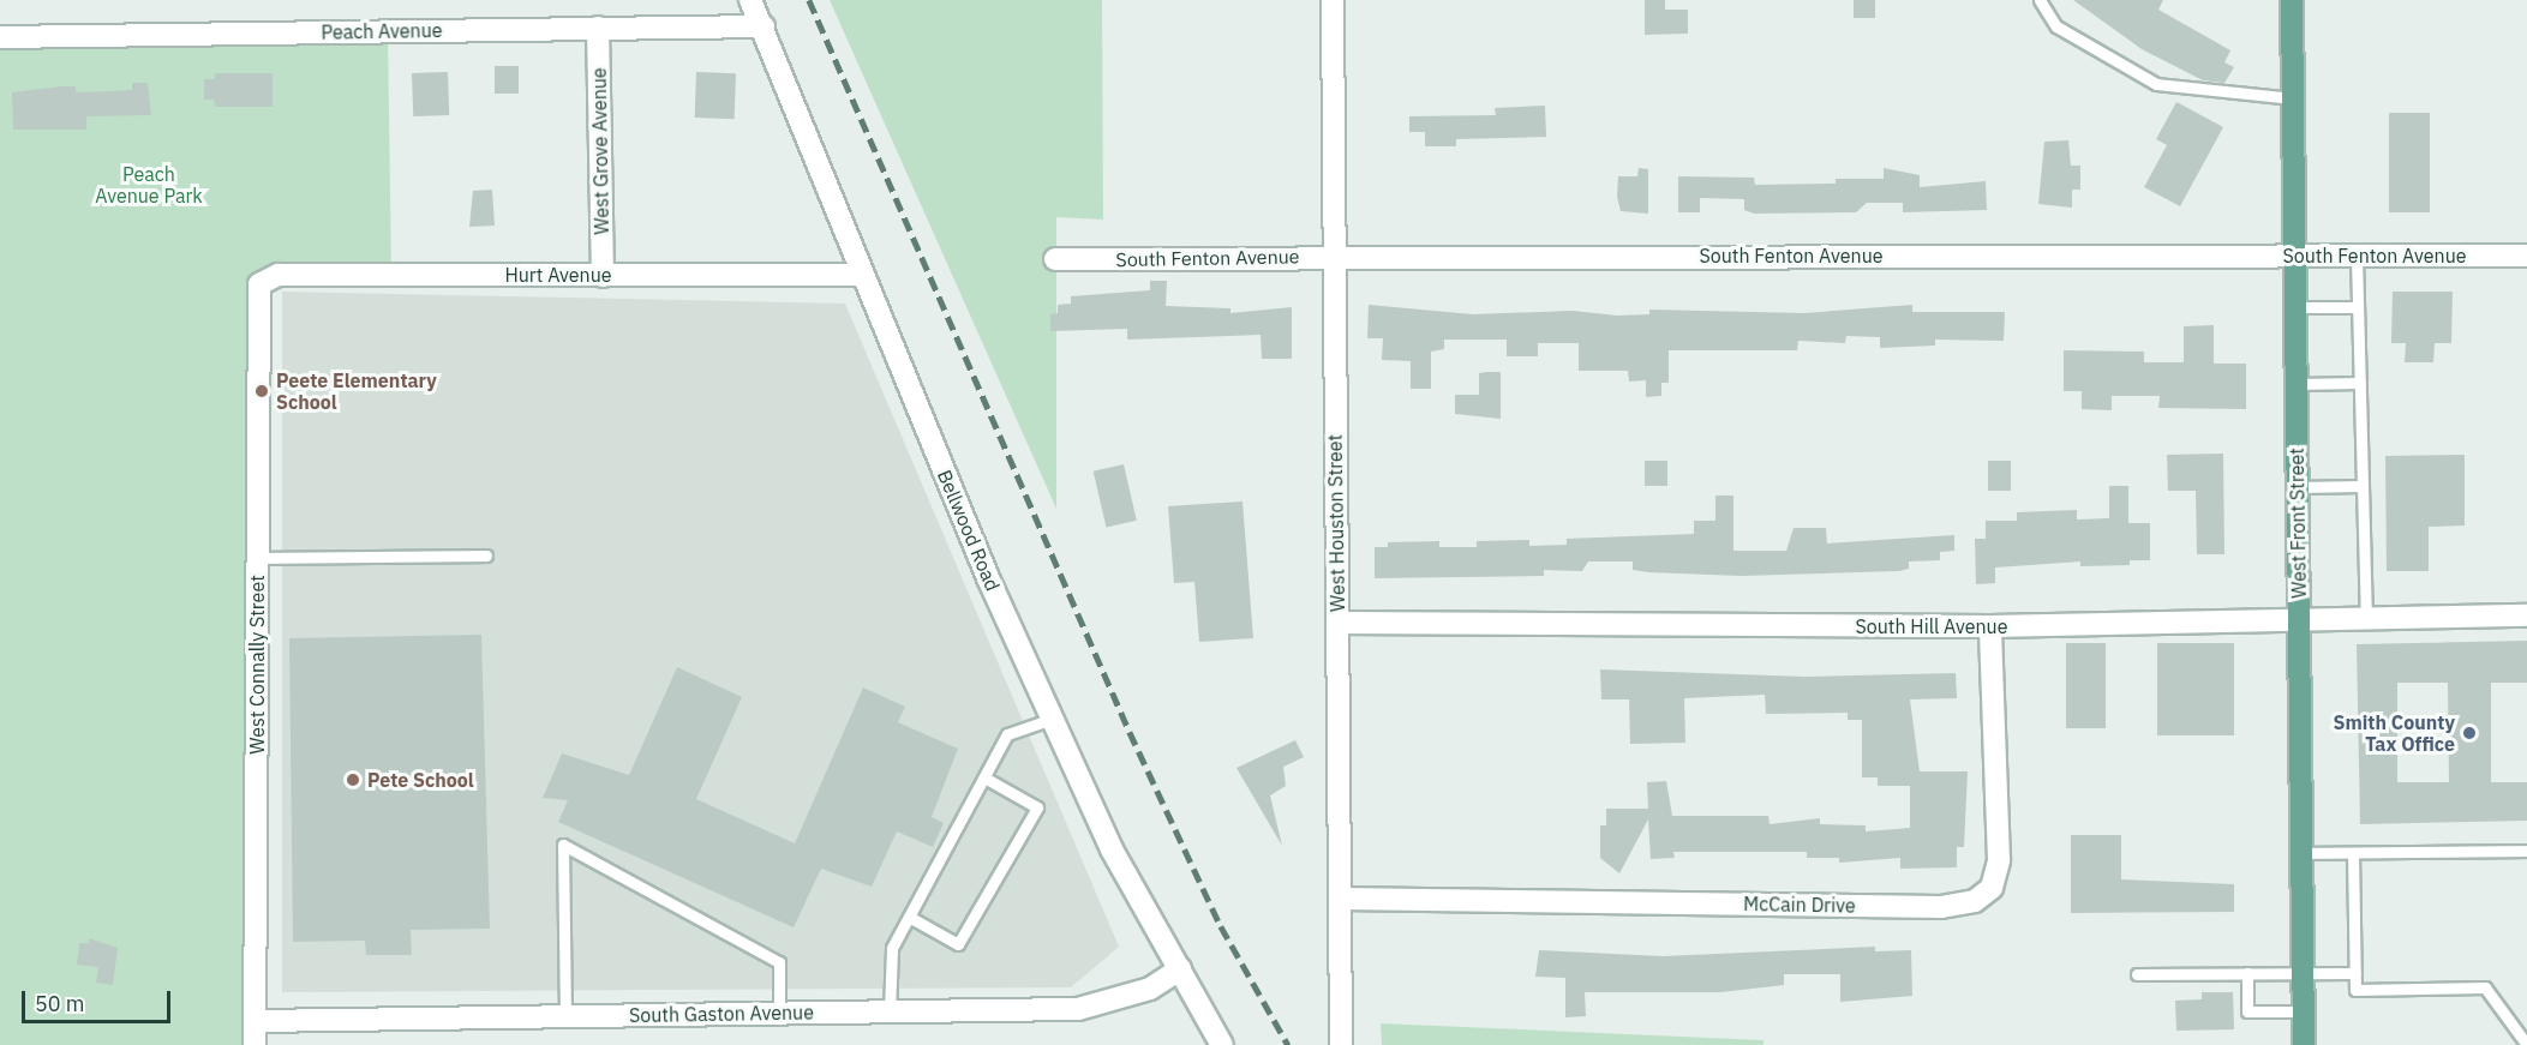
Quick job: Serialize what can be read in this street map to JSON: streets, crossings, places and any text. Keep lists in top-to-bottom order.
{
  "streets": {
    "main road": ["West Front Street"],
    "street": [
      "Peach Avenue",
      "West Grove Avenue",
      "South Fenton Avenue",
      "Hurt Avenue",
      "West Houston Street",
      "Bellwood Road",
      "South Hill Avenue",
      "West Connally Street",
      "McCain Drive",
      "South Gaston Avenue"
    ]
  },
  "crossings": [
    ["Peach Avenue", "West Grove Avenue"],
    ["Peach Avenue", "Bellwood Road"],
    ["West Grove Avenue", "Hurt Avenue"],
    ["South Fenton Avenue", "West Houston Street"],
    ["South Fenton Avenue", "West Front Street"],
    ["Hurt Avenue", "Bellwood Road"],
    ["Hurt Avenue", "West Connally Street"],
    ["West Houston Street", "South Hill Avenue"],
    ["West Houston Street", "McCain Drive"],
    ["West Front Street", "South Hill Avenue"],
    ["Bellwood Road", "South Gaston Avenue"],
    ["South Hill Avenue", "McCain Drive"],
    ["West Connally Street", "South Gaston Avenue"]
  ],
  "parks": ["Peach Avenue Park"],
  "places": ["Peete Elementary School", "Smith County Tax Office", "Pete School"],
  "scale_bar": "50 m"
}
